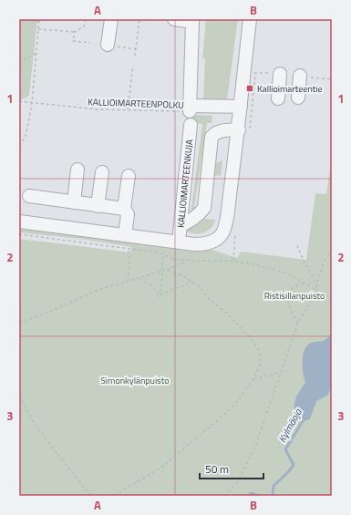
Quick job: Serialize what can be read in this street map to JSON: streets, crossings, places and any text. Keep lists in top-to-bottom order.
{
  "streets": {
    "street": ["KALLIOIMARTEENKUJA"],
    "path": ["KALLIOIMARTEENPOLKU"]
  },
  "water": ["Kylmäoja"],
  "parks": ["Ristisillanpuisto", "Simonkylänpuisto"],
  "places": {
    "transit": ["Kallioimarteentie"]
  },
  "scale_bar": "50 m",
  "grid": {
    "columns": ["A", "B"],
    "rows": ["1", "2", "3"]
  }
}
